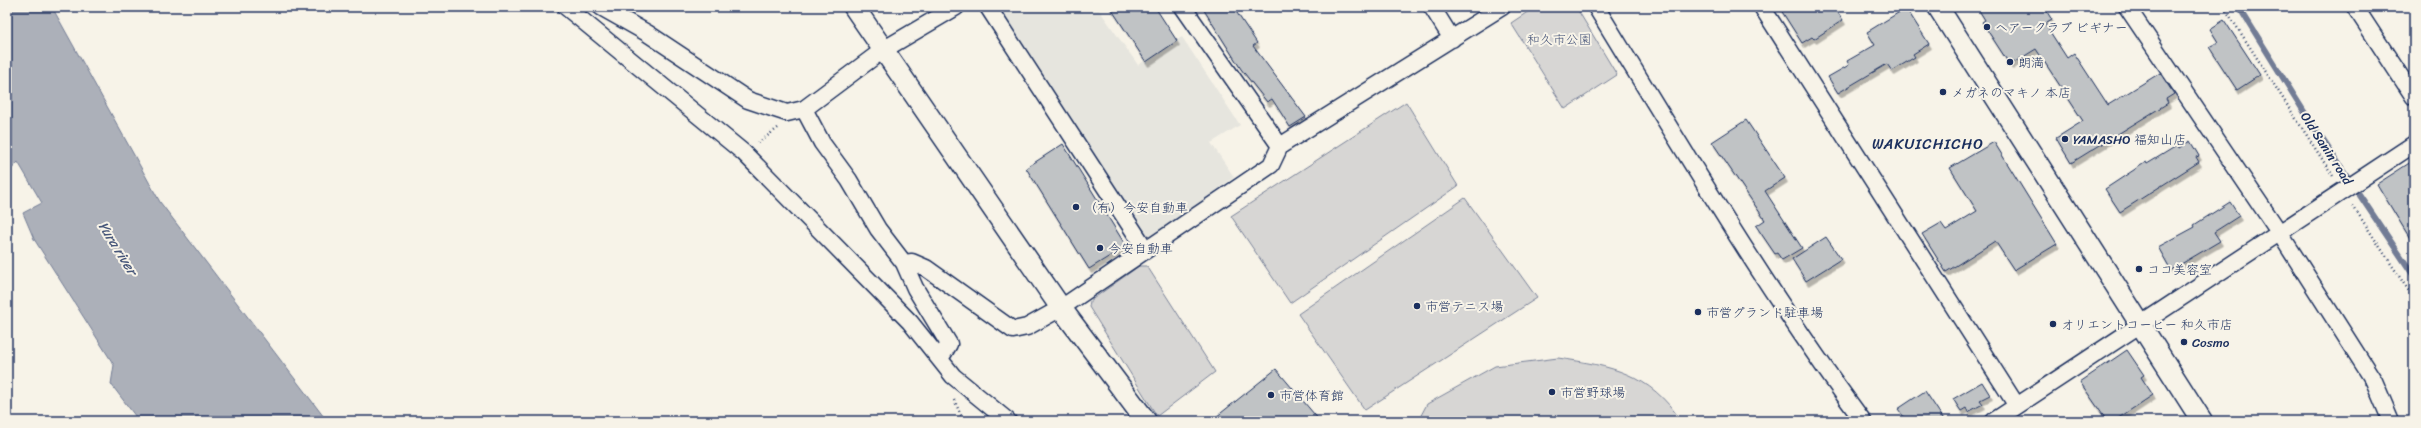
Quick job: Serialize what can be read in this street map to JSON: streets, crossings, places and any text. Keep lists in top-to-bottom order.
{
  "streets": {
    "path": ["Old Sanin road"]
  },
  "districts": ["WAKUICHICHO"],
  "water": ["Yura river"],
  "parks": ["和久市公園"],
  "places": [
    "ヘアークラブ ビギナー",
    "朗満",
    "メガネのマキノ 本店",
    "YAMASHO 福知山店",
    "（有）今安自動車",
    "今安自動車",
    "ココ美容室",
    "市営テニス場",
    "市営グランド駐車場",
    "オリエントコーヒー 和久市店",
    "Cosmo",
    "市営野球場",
    "市営体育館"
  ]
}
